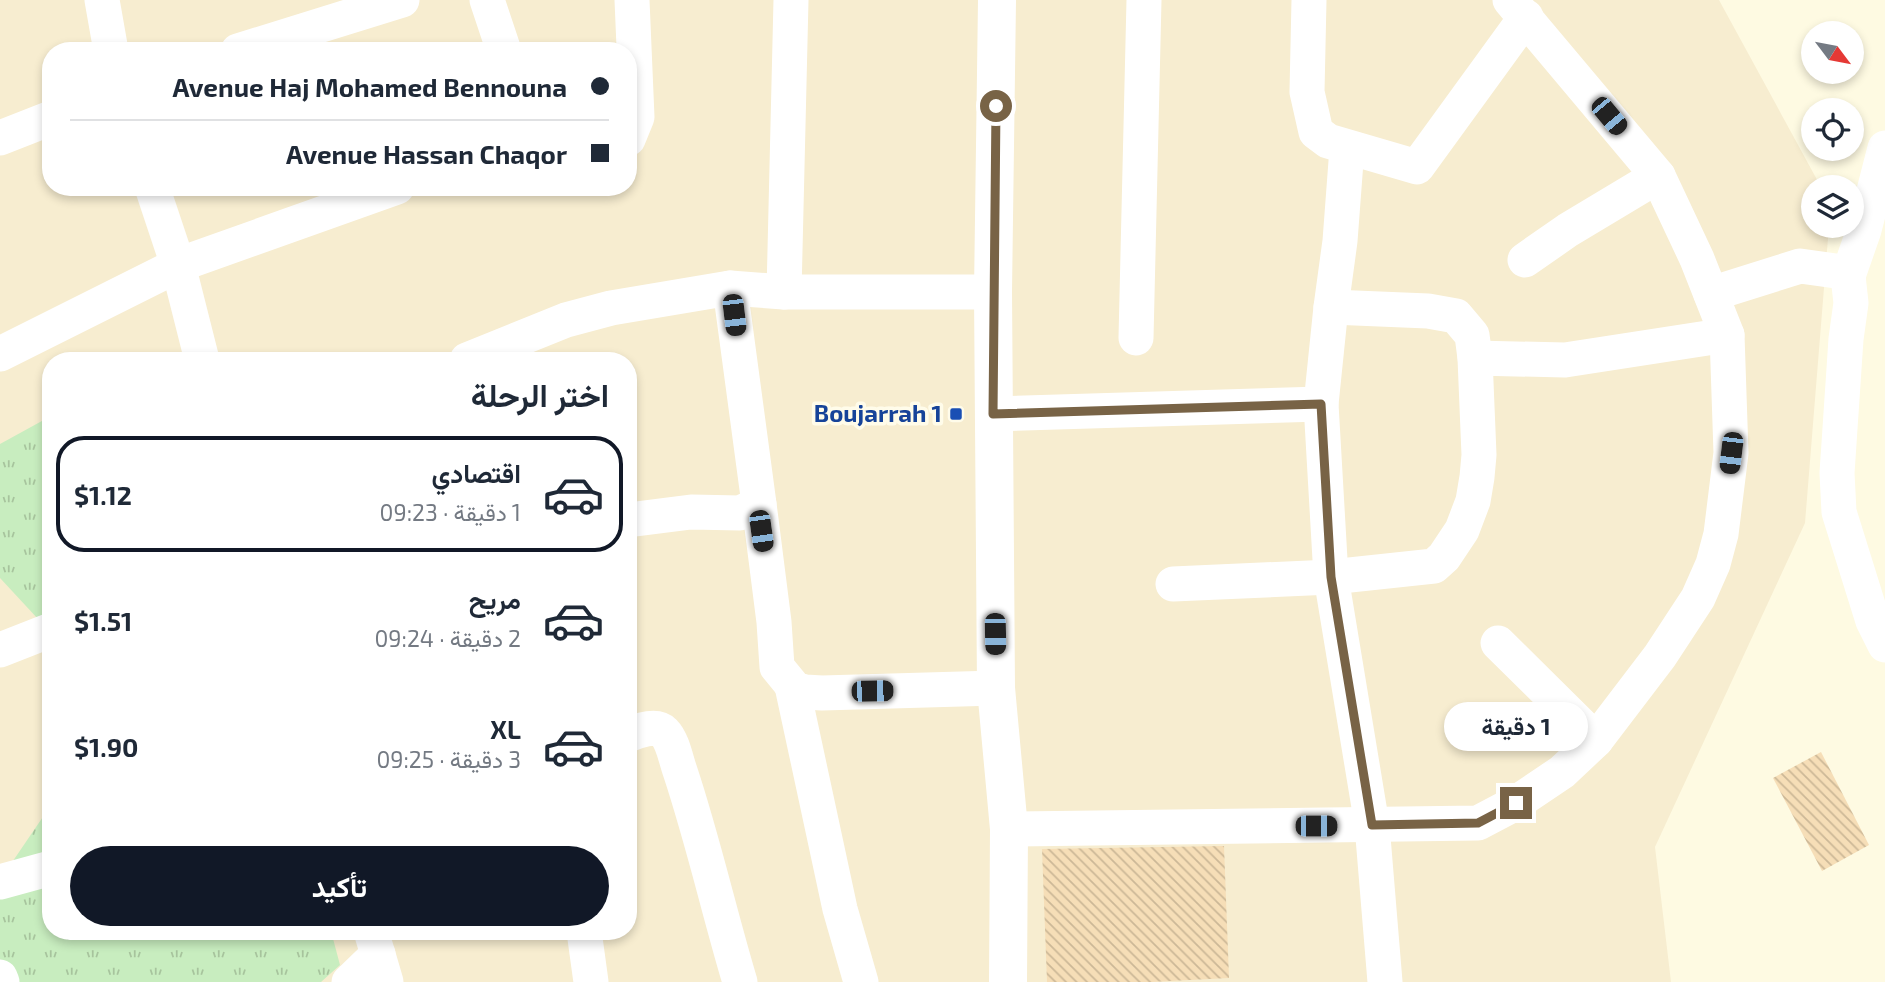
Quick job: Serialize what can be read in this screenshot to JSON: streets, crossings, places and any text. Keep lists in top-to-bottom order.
{
  "places": {
    "transit": ["Boujarrah 1"]
  },
  "north": "bottom right",
  "page": {
    "banner": ["Avenue Haj Mohamed Bennouna", "Avenue Hassan Chaqor"],
    "heading": "اختر الرحلة",
    "list": [
      {
        "name": "اقتصادي",
        "note": "1 دقيقة · 09:23",
        "value": "$1.12"
      },
      {
        "name": "مريح",
        "note": "2 دقيقة · 09:24",
        "value": "$1.51"
      },
      {
        "name": "XL",
        "note": "3 دقيقة · 09:25",
        "value": "$1.90"
      }
    ],
    "bubble": "1 دقيقة",
    "buttons": "تأكيد"
  }
}
